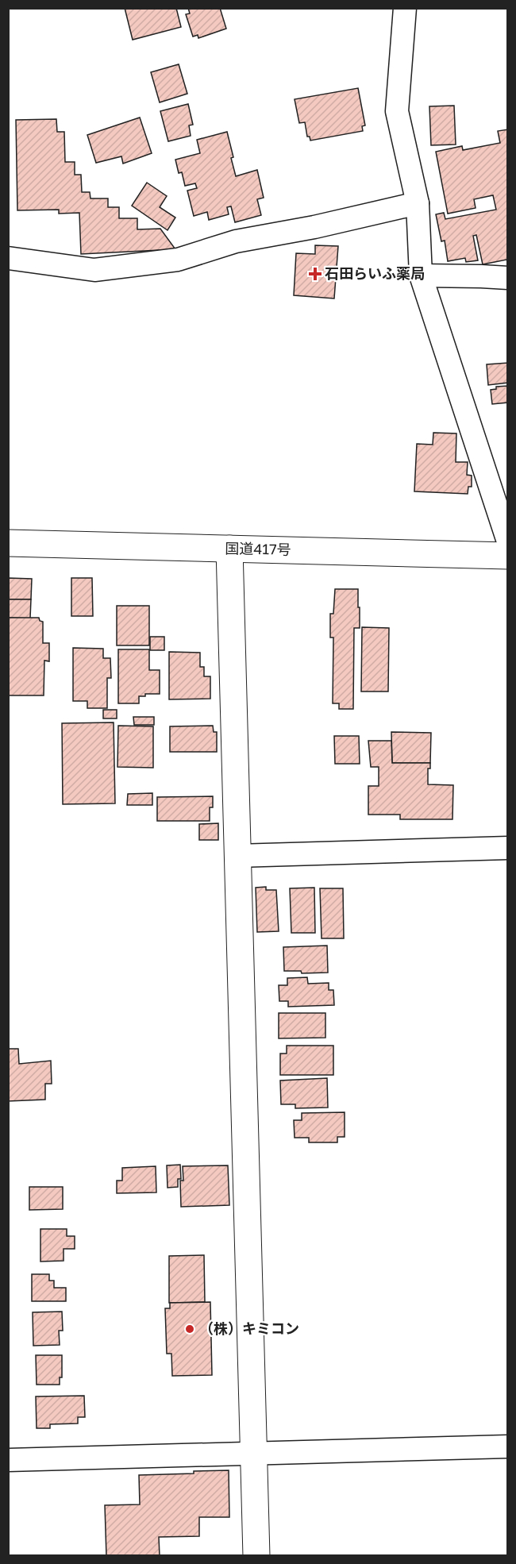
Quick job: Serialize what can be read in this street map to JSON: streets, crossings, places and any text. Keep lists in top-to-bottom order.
{
  "streets": {
    "main road": ["国道417号"]
  },
  "places": {
    "health": ["石田らいふ薬局"],
    "other": ["（株）キミコン"]
  }
}
